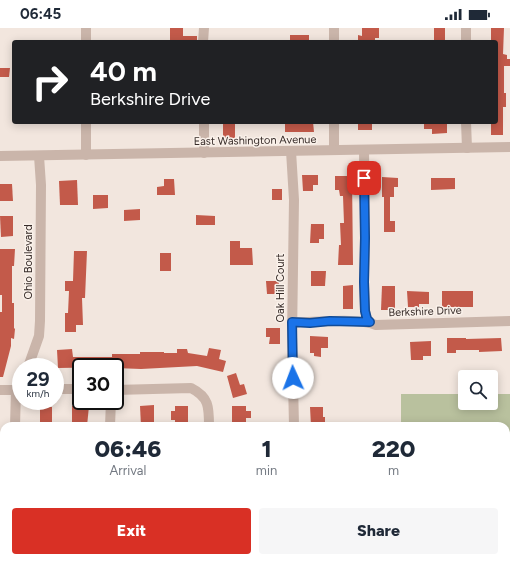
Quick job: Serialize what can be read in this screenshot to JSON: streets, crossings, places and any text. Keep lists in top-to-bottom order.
{
  "streets": {
    "street": [
      "East Washington Avenue",
      "Ohio Boulevard",
      "Oak Hill Court",
      "Berkshire Drive"
    ]
  },
  "crossings": [
    ["East Washington Avenue", "Ohio Boulevard"],
    ["East Washington Avenue", "Oak Hill Court"],
    ["Oak Hill Court", "Berkshire Drive"]
  ],
  "page": {
    "status": "06:45",
    "turn": ["40 m", "Berkshire Drive"],
    "speed": "29 km/h",
    "limit": "30",
    "eta": [
      "06:46",
      "Arrival",
      "1",
      "min",
      "220",
      "m"
    ],
    "buttons": ["Exit", "Share"]
  }
}
